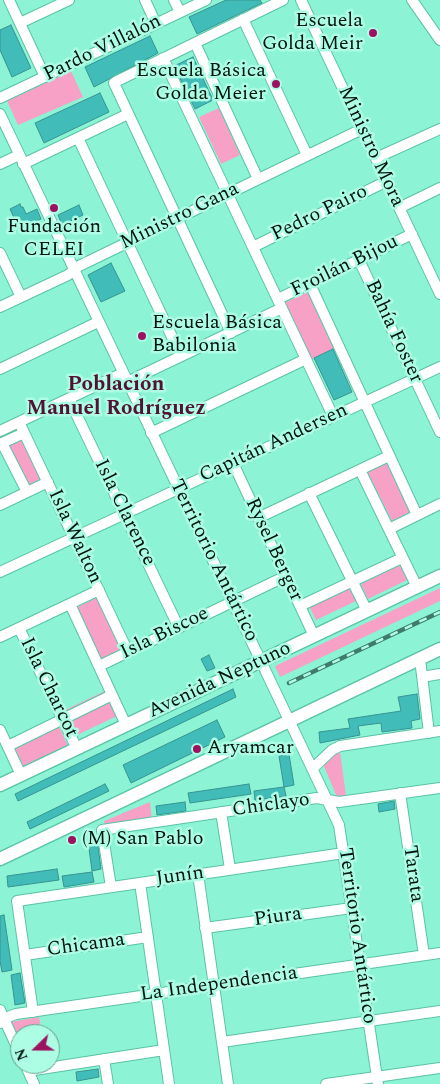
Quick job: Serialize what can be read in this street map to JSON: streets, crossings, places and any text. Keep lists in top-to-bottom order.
{
  "streets": {
    "main road": ["Avenida Neptuno"],
    "street": [
      "Pardo Villalón",
      "Ministro Mora",
      "Pedro Pairo",
      "Ministro Gana",
      "Froilán Bijou",
      "Bahía Foster",
      "Capitán Andersen",
      "Isla Clarence",
      "Isla Walton",
      "Rysel Berger",
      "Territorio Antártico",
      "Isla Biscoe",
      "Isla Charcot",
      "Chiclayo",
      "Tarata",
      "Junín",
      "Piura",
      "Chicama",
      "La Independencia"
    ]
  },
  "crossings": [
    ["Ministro Mora", "Pedro Pairo"],
    ["Ministro Mora", "Ministro Gana"],
    ["Ministro Mora", "Froilán Bijou"],
    ["Ministro Gana", "Territorio Antártico"],
    ["Froilán Bijou", "Bahía Foster"],
    ["Froilán Bijou", "Isla Clarence"],
    ["Froilán Bijou", "Isla Walton"],
    ["Froilán Bijou", "Territorio Antártico"],
    ["Bahía Foster", "Capitán Andersen"],
    ["Capitán Andersen", "Isla Clarence"],
    ["Capitán Andersen", "Isla Walton"],
    ["Capitán Andersen", "Rysel Berger"],
    ["Capitán Andersen", "Territorio Antártico"],
    ["Isla Clarence", "Isla Biscoe"],
    ["Isla Walton", "Isla Biscoe"],
    ["Isla Walton", "Avenida Neptuno"],
    ["Rysel Berger", "Isla Biscoe"],
    ["Rysel Berger", "Avenida Neptuno"],
    ["Territorio Antártico", "Isla Biscoe"],
    ["Territorio Antártico", "Avenida Neptuno"],
    ["Territorio Antártico", "Chiclayo"],
    ["Territorio Antártico", "Junín"],
    ["Territorio Antártico", "Piura"],
    ["Territorio Antártico", "La Independencia"],
    ["Avenida Neptuno", "Isla Charcot"],
    ["Chiclayo", "Tarata"],
    ["Chiclayo", "Junín"],
    ["Tarata", "La Independencia"],
    ["Junín", "Chicama"]
  ],
  "districts": ["Población Manuel Rodríguez"],
  "places": [
    "Escuela Golda Meir",
    "Escuela Básica Golda Meier",
    "Fundación CELEI",
    "Escuela Básica Babilonia",
    "Aryamcar",
    "(M) San Pablo"
  ],
  "north": "left"
}
